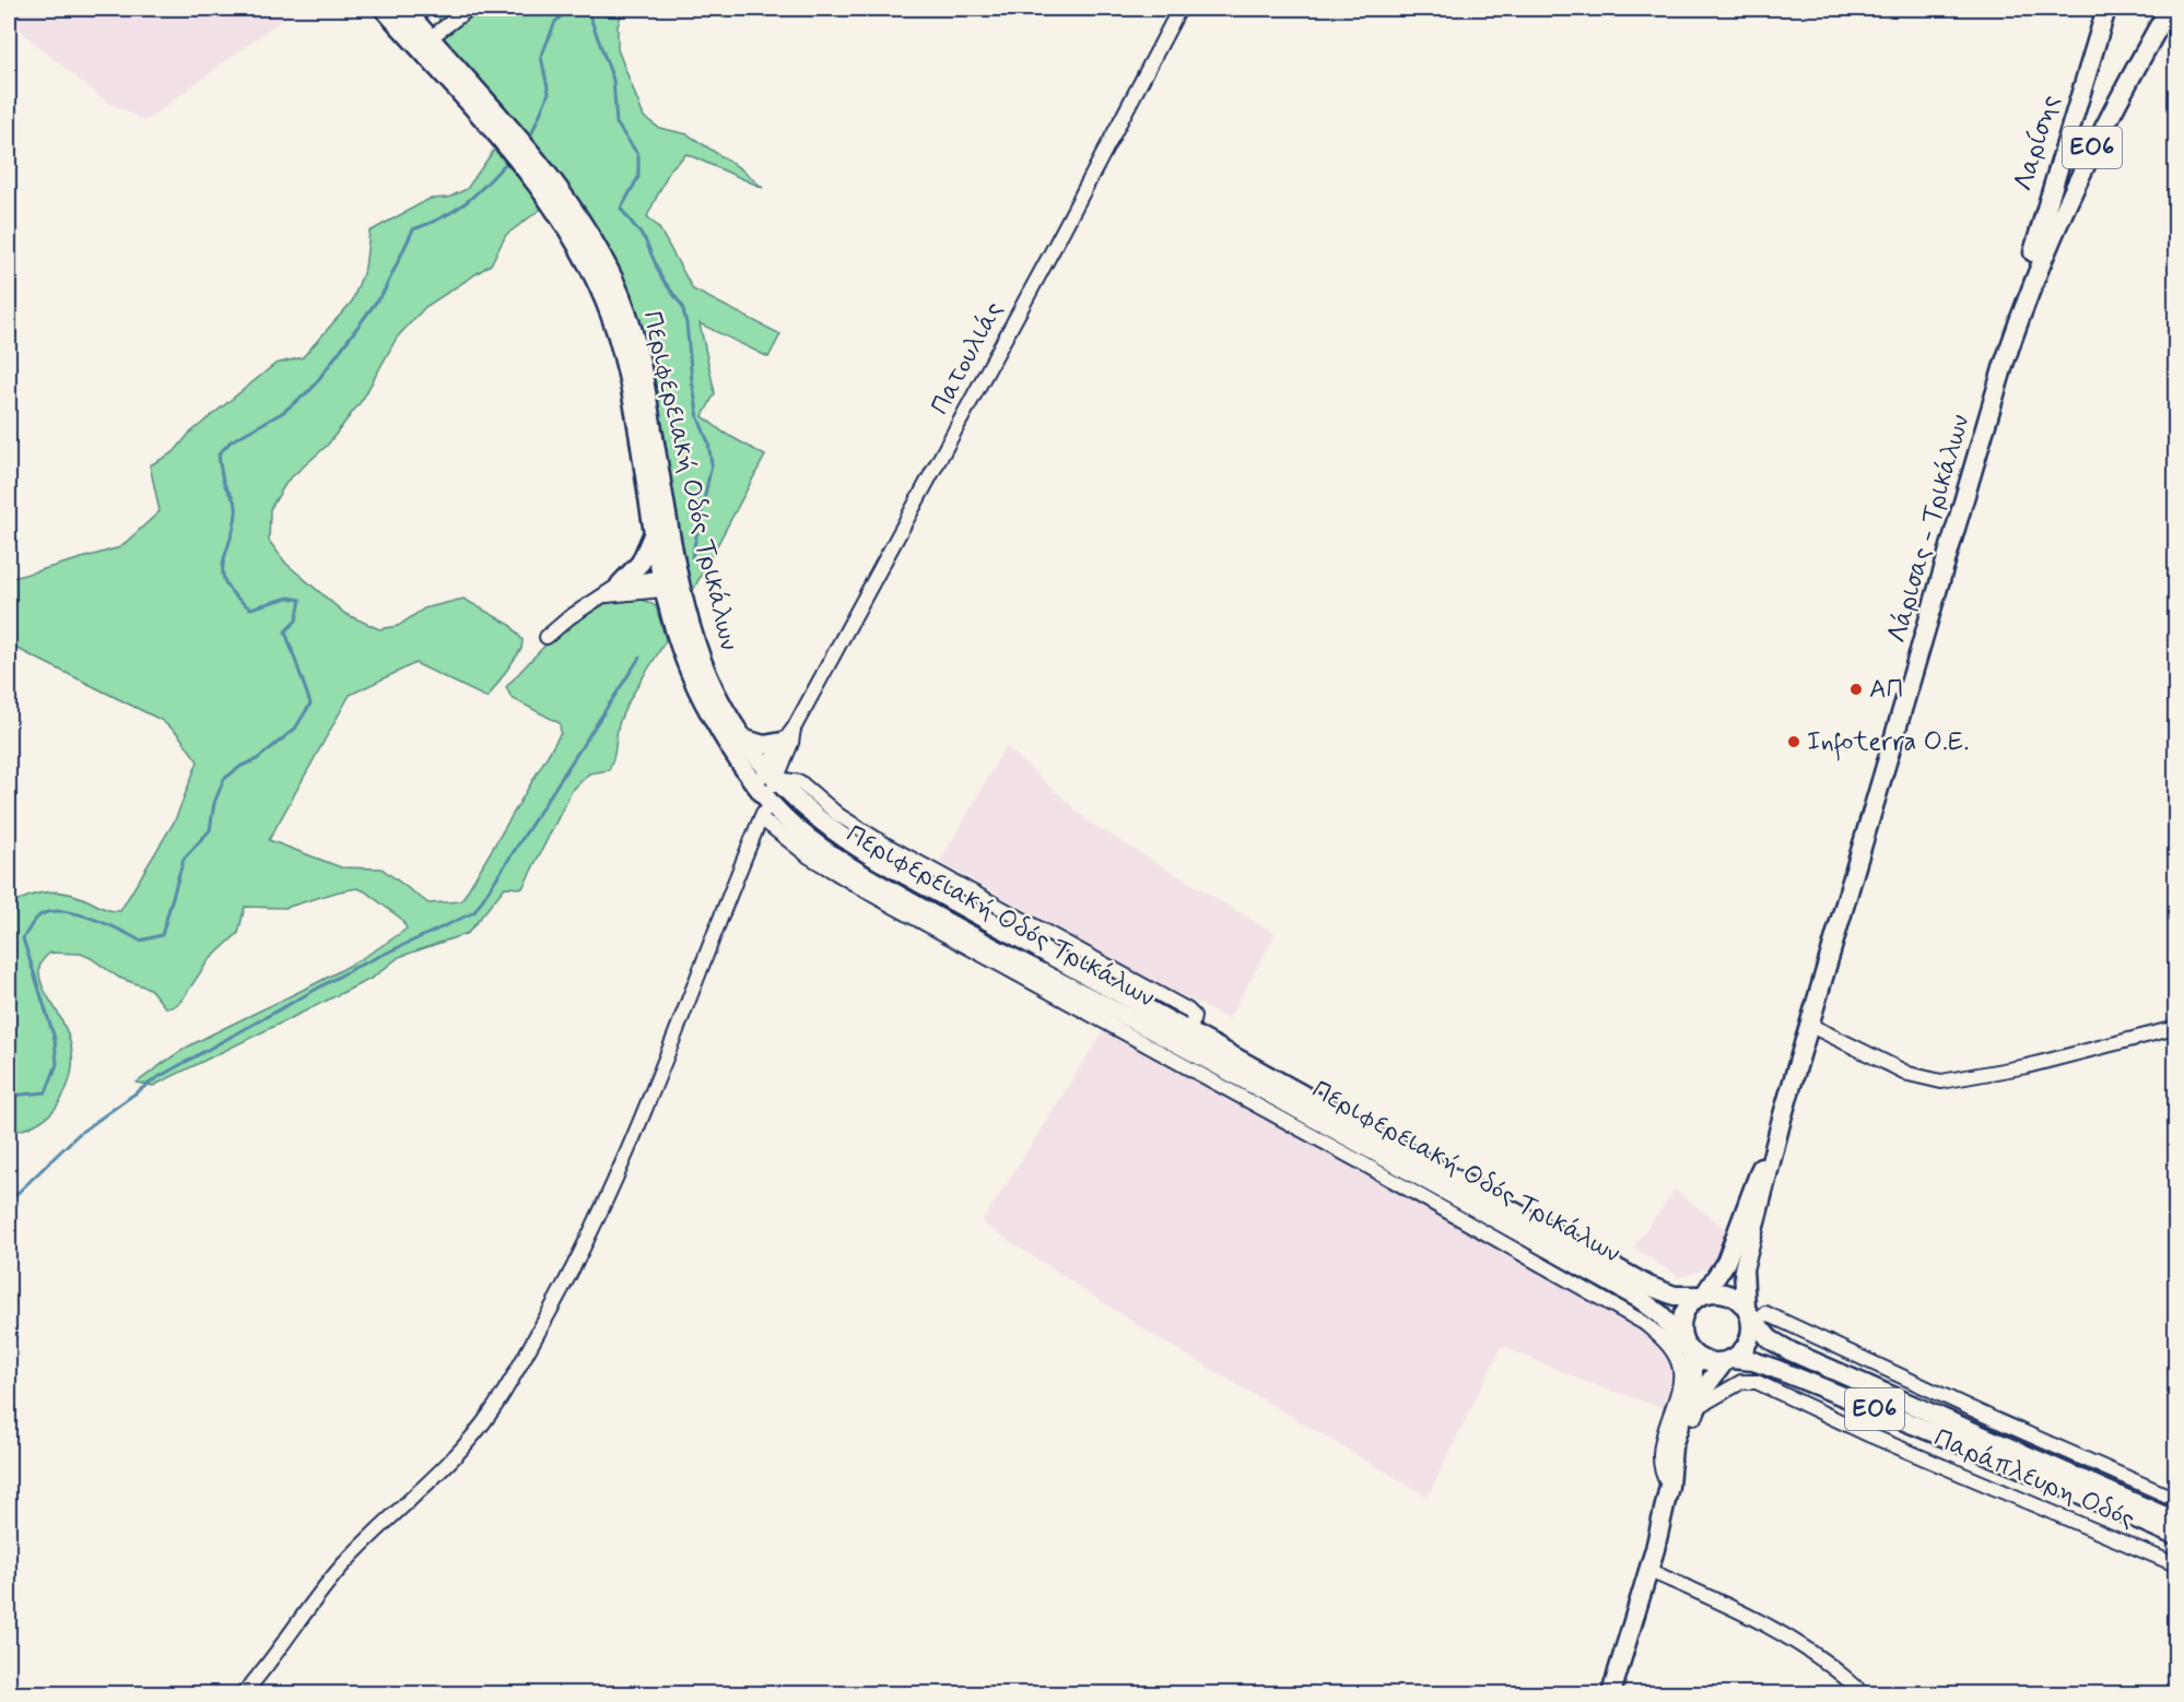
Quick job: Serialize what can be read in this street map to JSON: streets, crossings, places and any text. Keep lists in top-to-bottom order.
{
  "streets": {
    "main road": [
      "Λαρίσης",
      "ΕΟ6",
      "Περιφερειακή Οδός Τρικάλων",
      "Λάρισας - Τρικάλων"
    ],
    "street": ["Πατουλιάς", "Παράπλευρη Οδός"]
  },
  "crossings": [
    ["Λαρίσης", "ΕΟ6"],
    ["Λαρίσης", "Λάρισας - Τρικάλων"],
    ["ΕΟ6", "Περιφερειακή Οδός Τρικάλων"],
    ["ΕΟ6", "Λάρισας - Τρικάλων"],
    ["ΕΟ6", "Παράπλευρη Οδός"],
    ["Πατουλιάς", "Περιφερειακή Οδός Τρικάλων"],
    ["Περιφερειακή Οδός Τρικάλων", "Λάρισας - Τρικάλων"],
    ["Περιφερειακή Οδός Τρικάλων", "Παράπλευρη Οδός"],
    ["Λάρισας - Τρικάλων", "Παράπλευρη Οδός"]
  ],
  "places": ["ΑΠ", "Infoterra Ο.Ε."]
}
